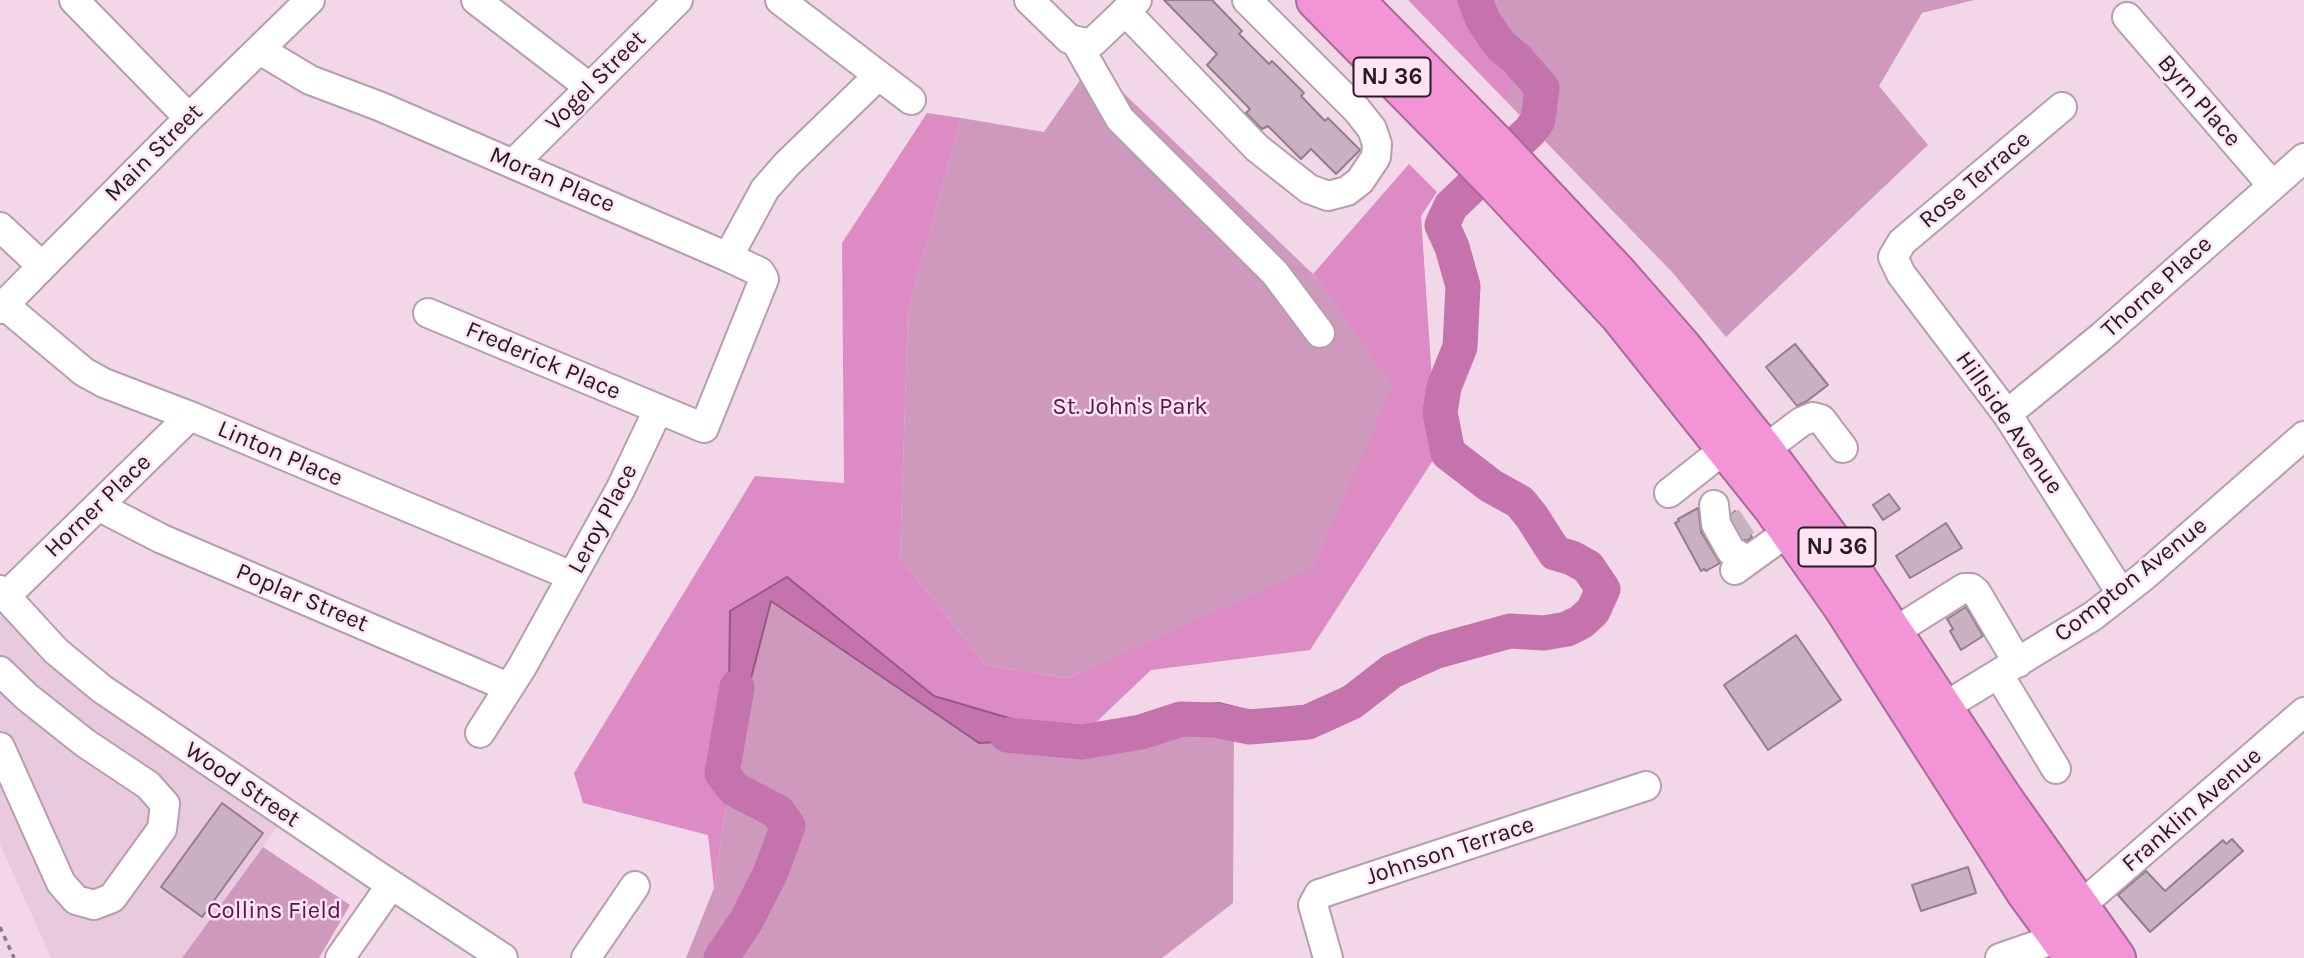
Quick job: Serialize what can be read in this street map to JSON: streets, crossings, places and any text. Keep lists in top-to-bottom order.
{
  "streets": {
    "highway": ["NJ 36"],
    "street": [
      "Vogel Street",
      "Byrn Place",
      "Main Street",
      "Moran Place",
      "Rose Terrace",
      "Thorne Place",
      "Frederick Place",
      "Hillside Avenue",
      "Linton Place",
      "Horner Place",
      "Leroy Place",
      "Compton Avenue",
      "Poplar Street",
      "Wood Street",
      "Franklin Avenue",
      "Johnson Terrace"
    ]
  },
  "crossings": [
    ["NJ 36", "Compton Avenue"],
    ["NJ 36", "Franklin Avenue"],
    ["Vogel Street", "Moran Place"],
    ["Byrn Place", "Thorne Place"],
    ["Main Street", "Moran Place"],
    ["Main Street", "Linton Place"],
    ["Moran Place", "Frederick Place"],
    ["Moran Place", "Leroy Place"],
    ["Rose Terrace", "Hillside Avenue"],
    ["Thorne Place", "Hillside Avenue"],
    ["Frederick Place", "Leroy Place"],
    ["Hillside Avenue", "Compton Avenue"],
    ["Linton Place", "Horner Place"],
    ["Linton Place", "Leroy Place"],
    ["Horner Place", "Poplar Street"],
    ["Horner Place", "Wood Street"],
    ["Leroy Place", "Poplar Street"]
  ],
  "parks": ["St. John's Park", "Collins Field"]
}
